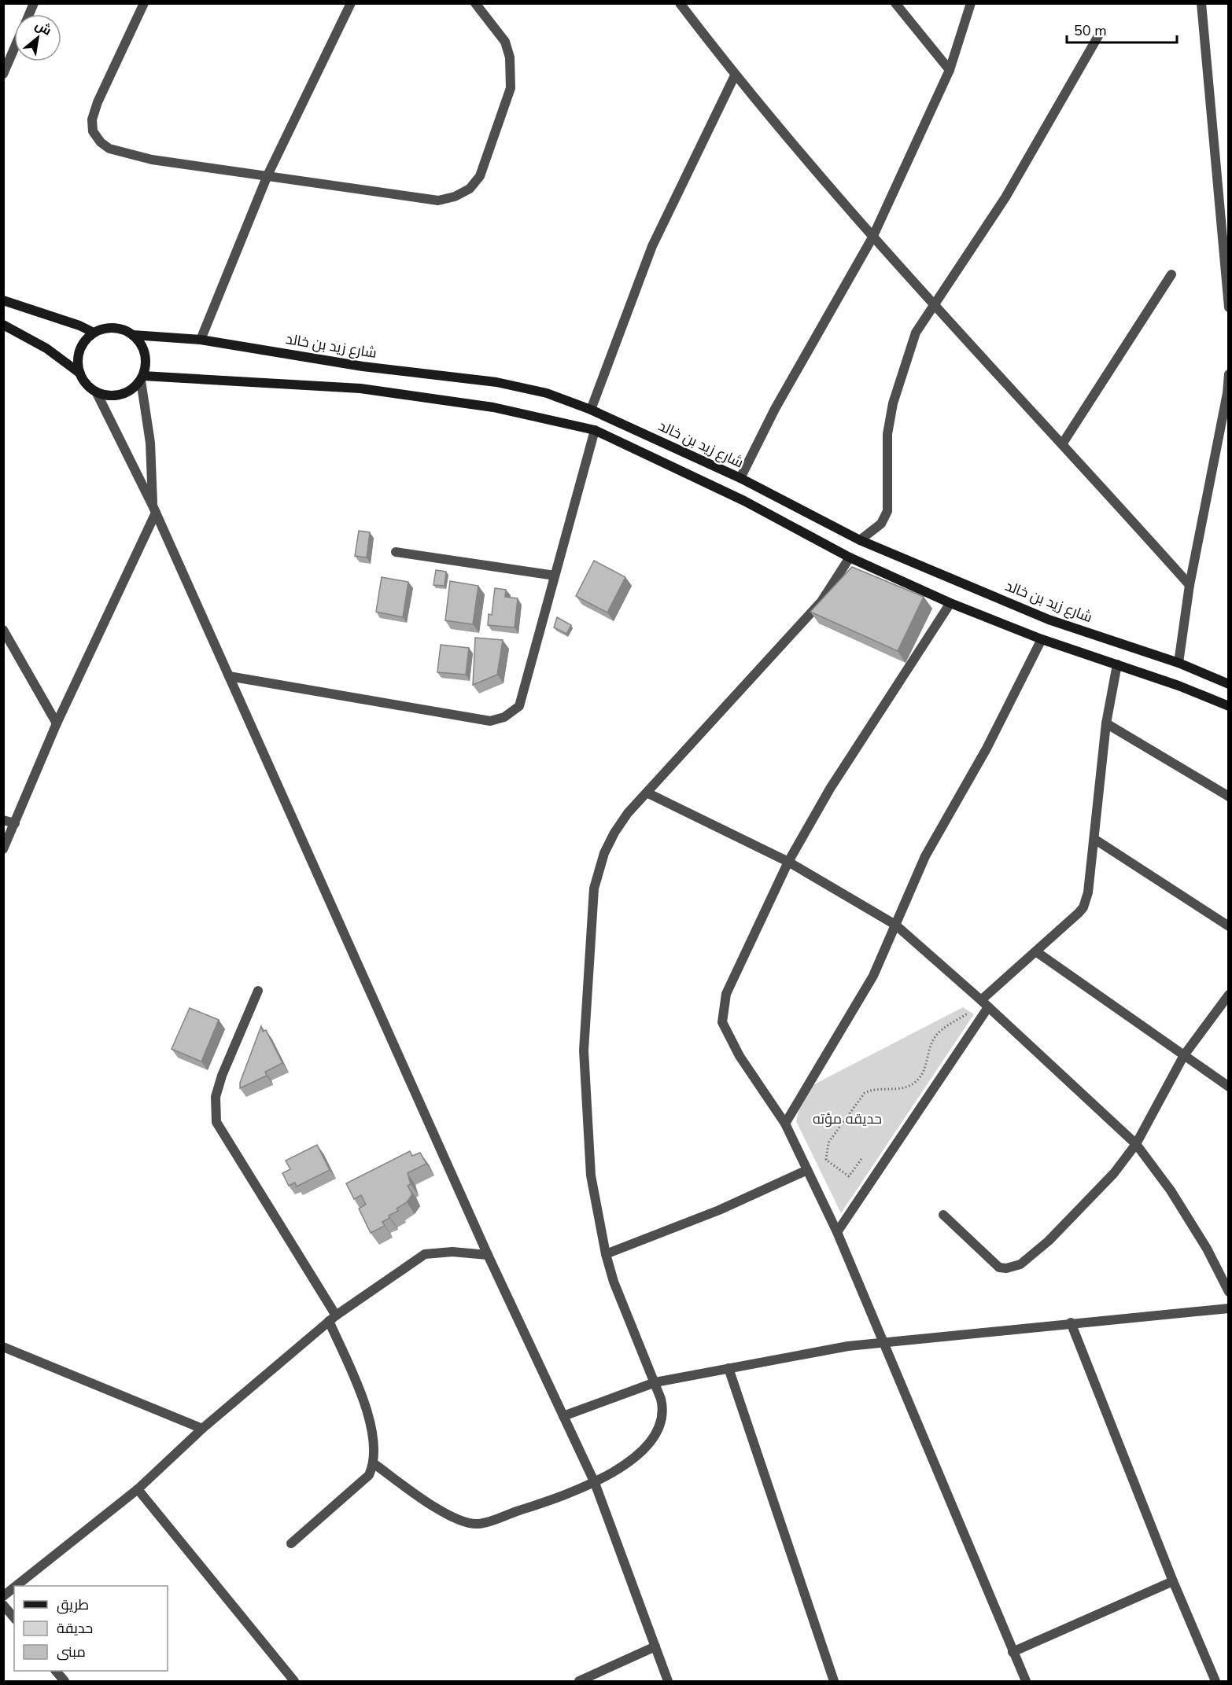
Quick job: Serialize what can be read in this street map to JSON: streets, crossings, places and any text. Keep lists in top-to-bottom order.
{
  "streets": {
    "main road": ["شارع زيد بن خالد"]
  },
  "parks": ["حديقه مؤته"],
  "legend": ["طريق", "حديقة", "مبنى"],
  "scale_bar": "50 m",
  "north": "top right"
}
